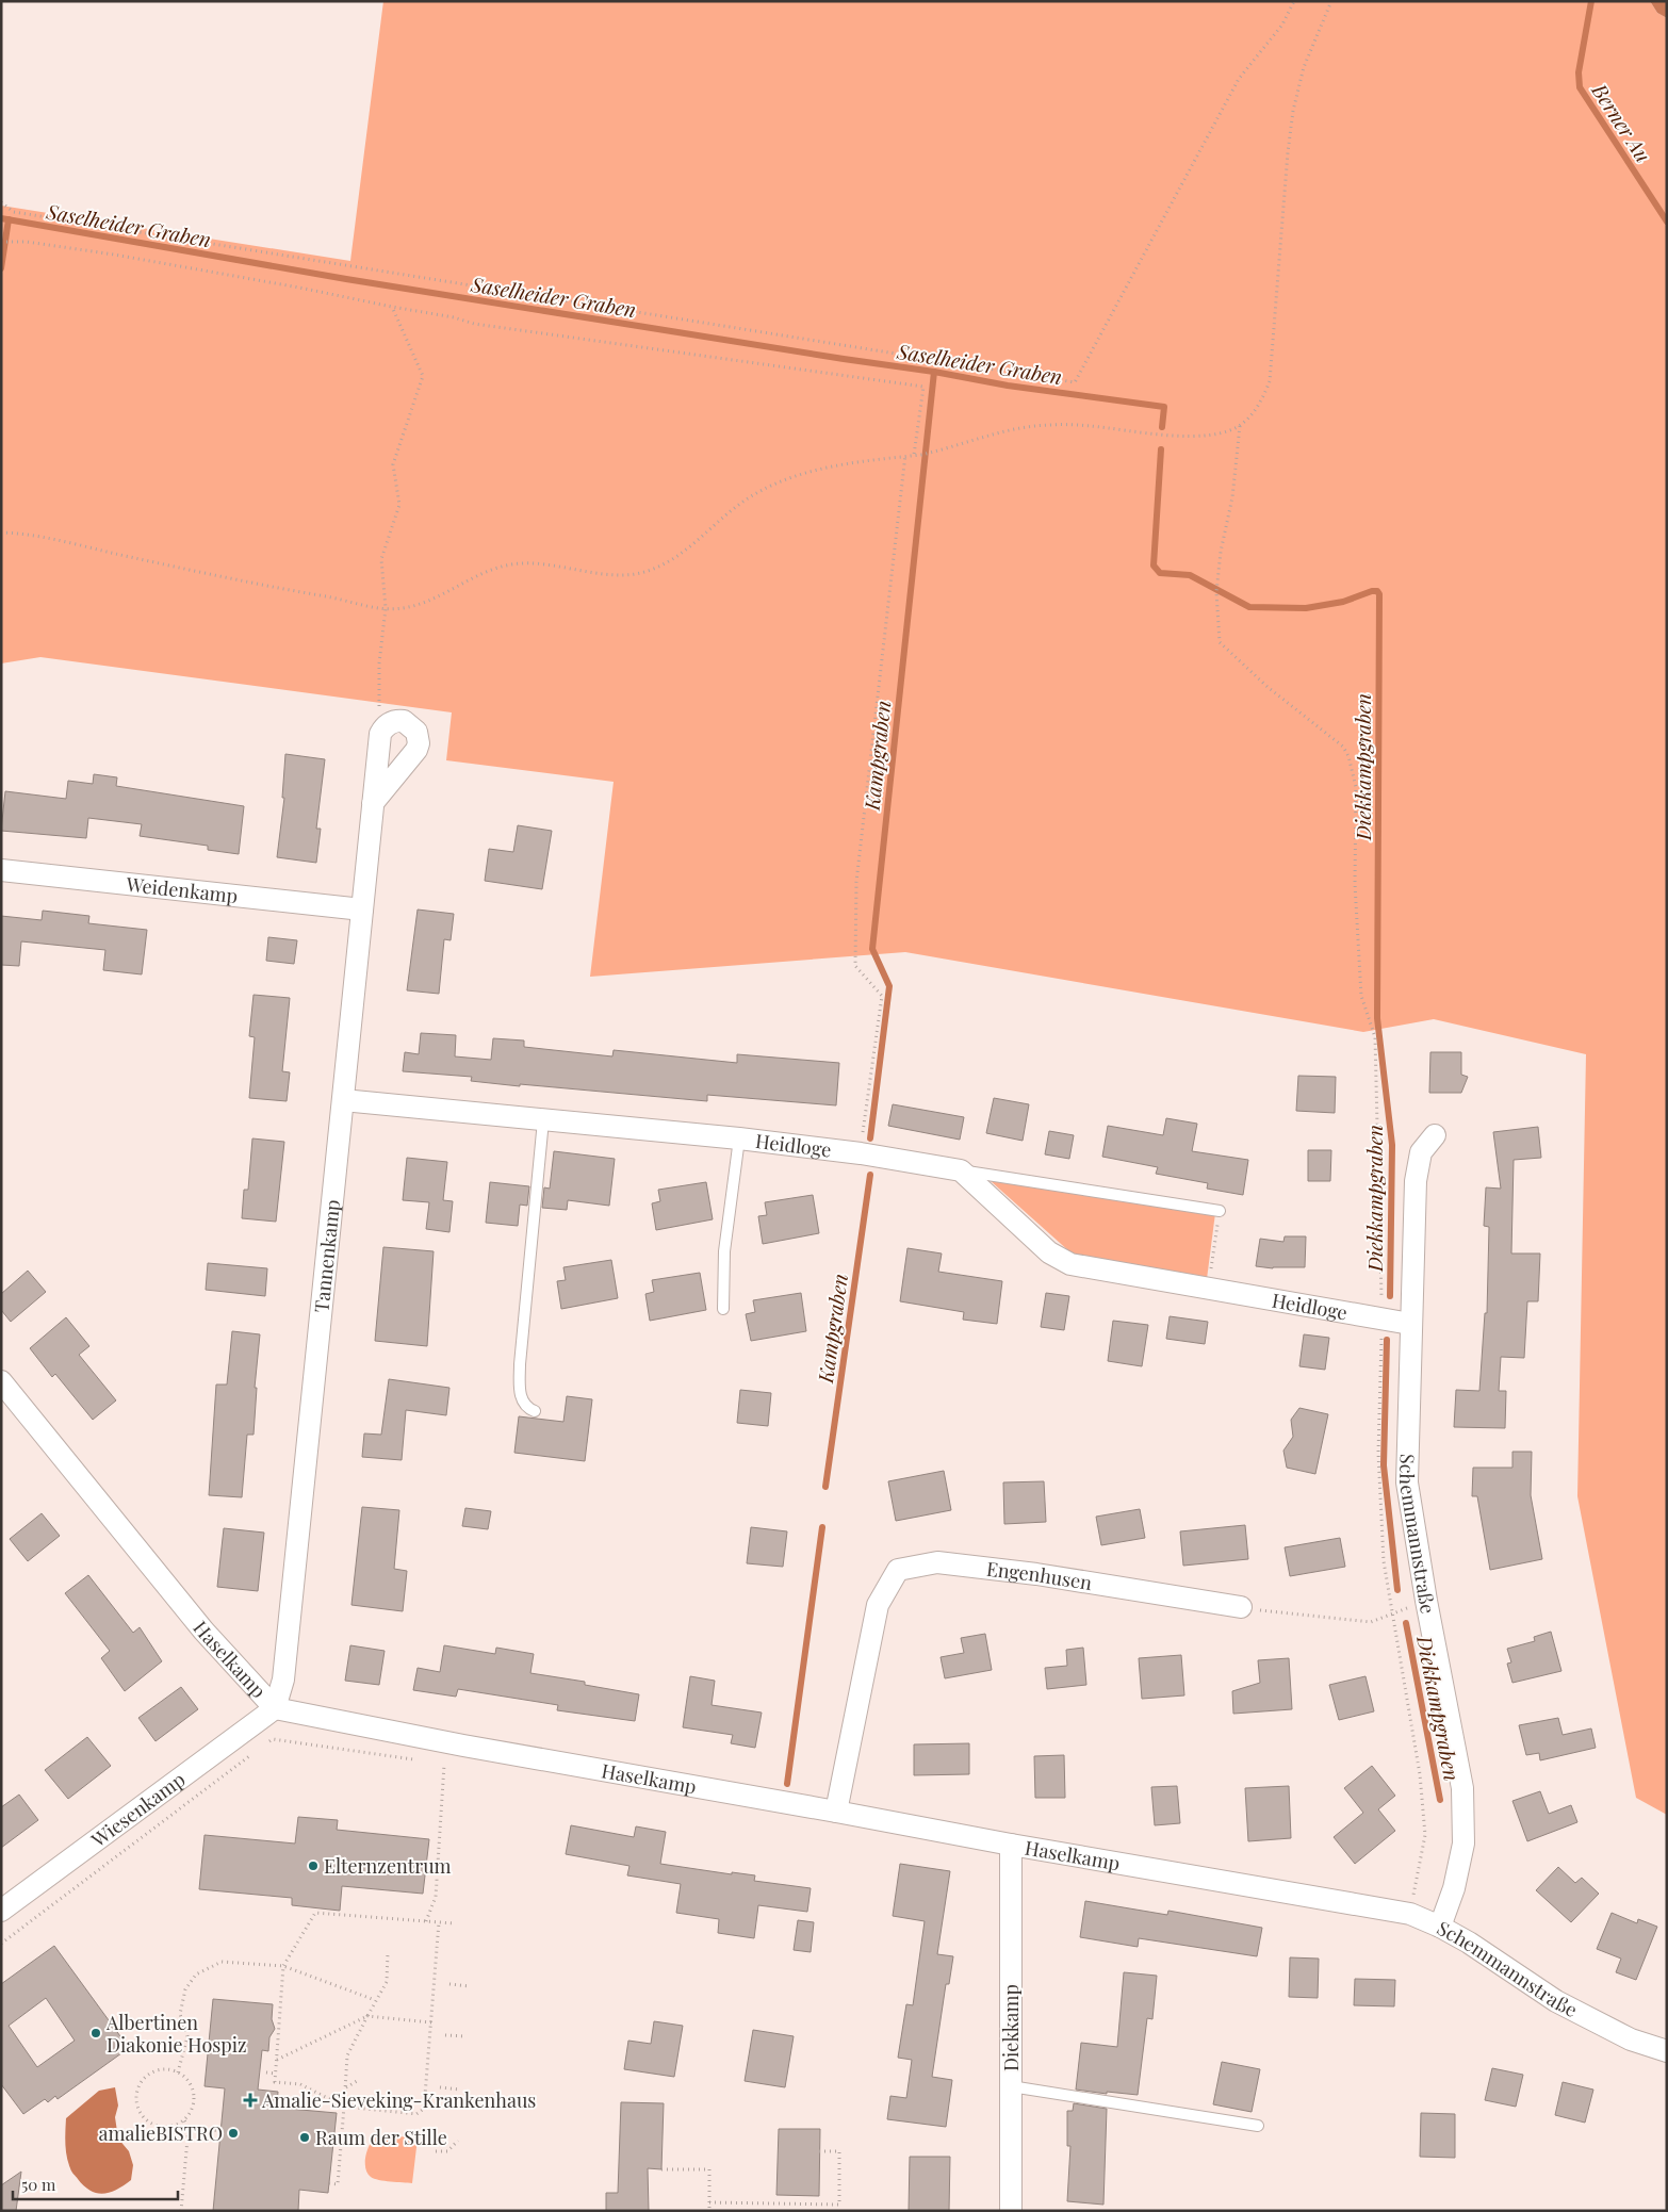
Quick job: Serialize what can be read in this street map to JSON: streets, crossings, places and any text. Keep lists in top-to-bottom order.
{
  "streets": {
    "street": [
      "Weidenkamp",
      "Heidloge",
      "Tannenkamp",
      "Schemmannstraße",
      "Engenhusen",
      "Haselkamp",
      "Wiesenkamp",
      "Diekkamp"
    ]
  },
  "crossings": [
    ["Weidenkamp", "Tannenkamp"],
    ["Heidloge", "Tannenkamp"],
    ["Heidloge", "Schemmannstraße"],
    ["Tannenkamp", "Haselkamp"],
    ["Tannenkamp", "Wiesenkamp"],
    ["Schemmannstraße", "Haselkamp"],
    ["Engenhusen", "Haselkamp"],
    ["Haselkamp", "Wiesenkamp"],
    ["Haselkamp", "Diekkamp"]
  ],
  "water": [
    "Berner Au",
    "Saselheider Graben",
    "Kampgraben",
    "Diekkampgraben"
  ],
  "places": {
    "other": [
      "Elternzentrum",
      "Albertinen Diakonie Hospiz",
      "amalieBISTRO",
      "Raum der Stille"
    ],
    "health": ["Amalie-Sieveking-Krankenhaus"]
  },
  "scale_bar": "50 m"
}
